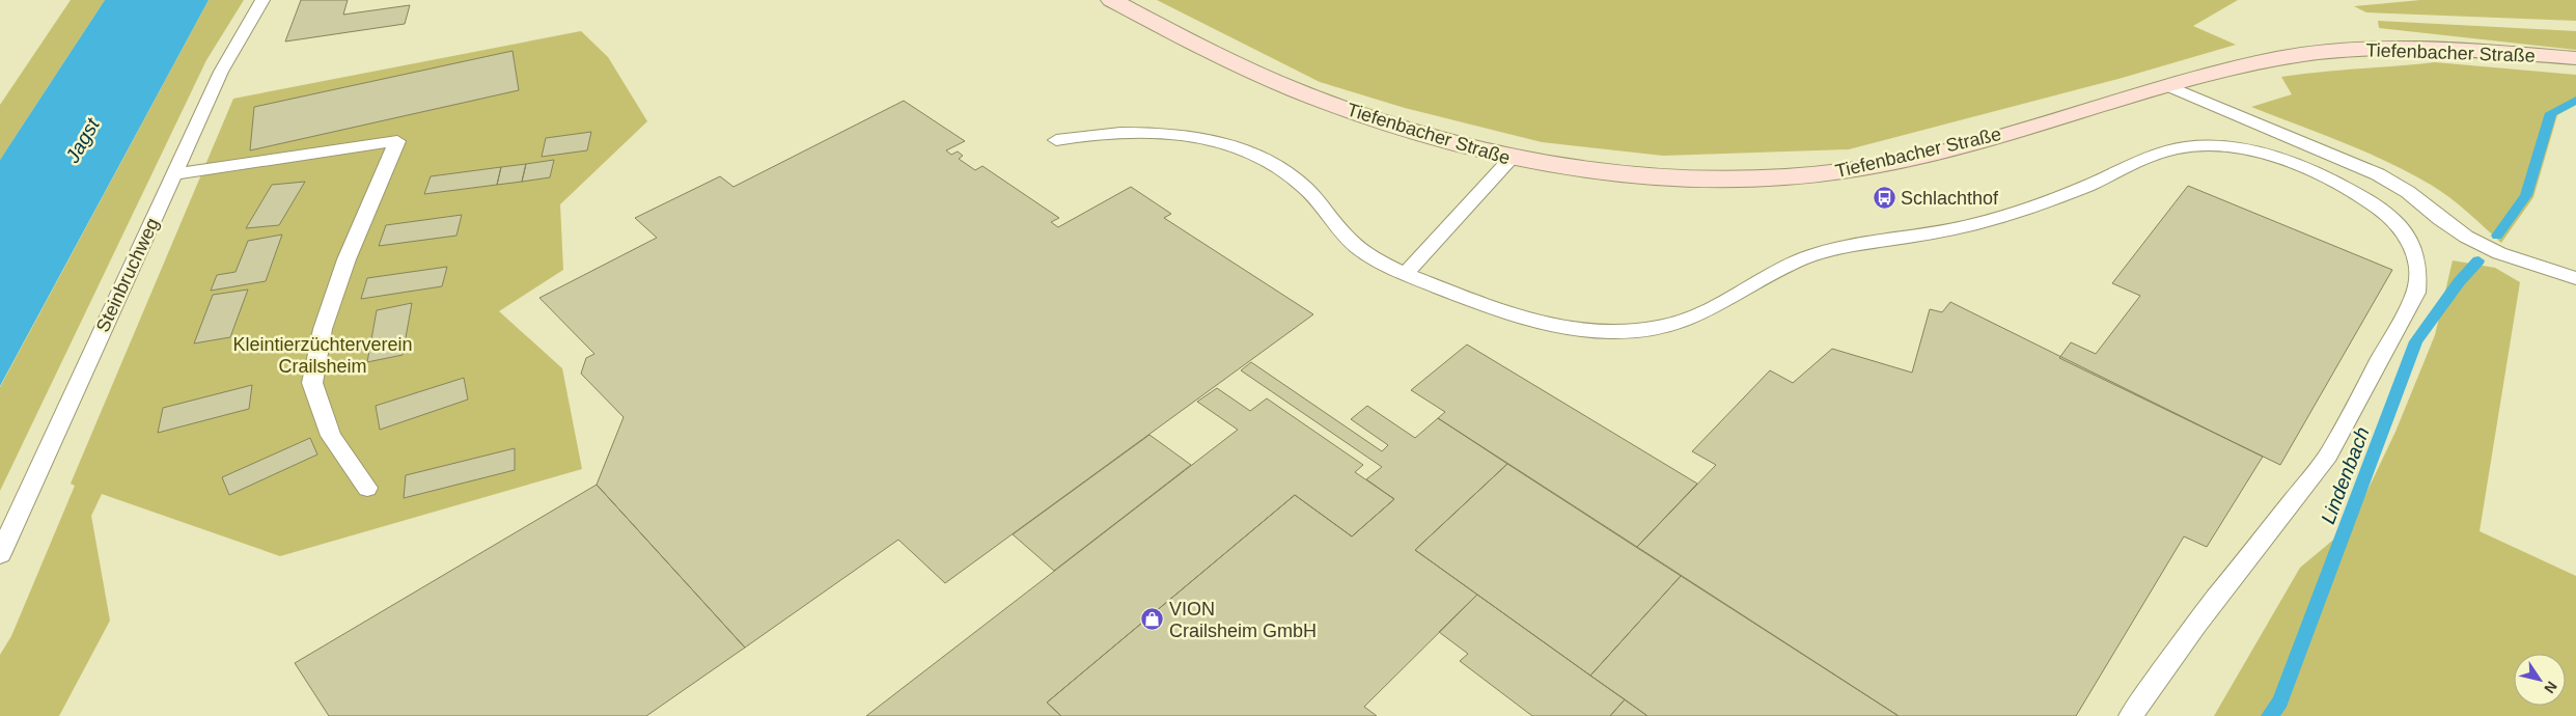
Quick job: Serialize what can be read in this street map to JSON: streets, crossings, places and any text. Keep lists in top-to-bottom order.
{
  "streets": {
    "main road": ["Tiefenbacher Straße"],
    "lane": ["Steinbruchweg"]
  },
  "water": ["Jagst", "Lindenbach"],
  "parks": ["Kleintierzüchterverein Crailsheim"],
  "places": {
    "bus stop": ["Schlachthof"],
    "shop": ["VION Crailsheim GmbH"]
  },
  "north": "bottom right"
}
